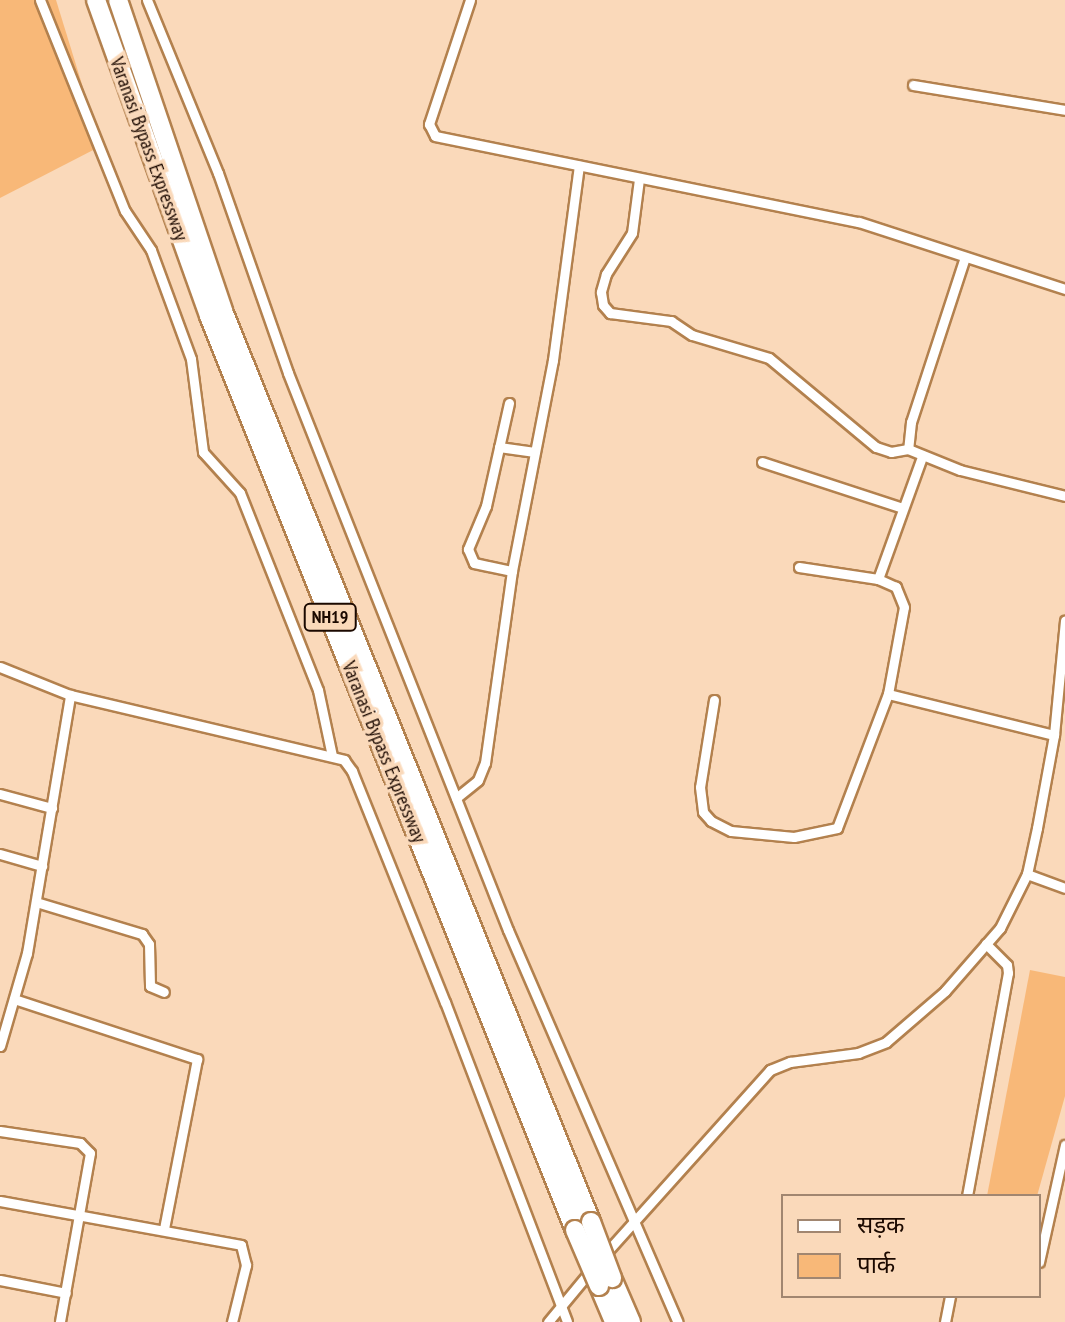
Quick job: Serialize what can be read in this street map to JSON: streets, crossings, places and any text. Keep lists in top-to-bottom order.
{
  "streets": {
    "highway": ["Varanasi Bypass Expressway", "NH19"]
  },
  "legend": ["सड़क", "पार्क"]
}
